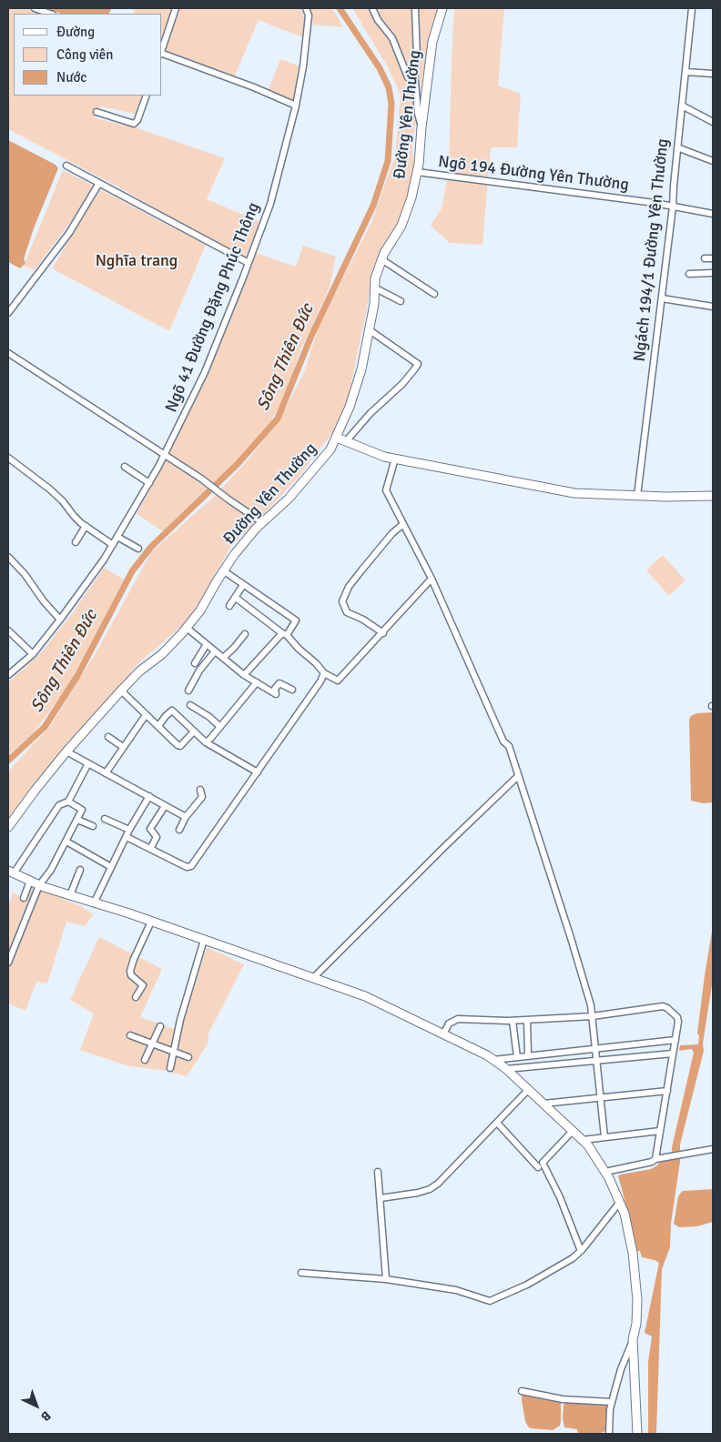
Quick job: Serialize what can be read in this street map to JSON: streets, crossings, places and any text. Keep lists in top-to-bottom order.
{
  "streets": {
    "main road": ["Đường Yên Thường"],
    "street": ["Ngõ 194 Đường Yên Thường", "Ngách 194/1 Đường Yên Thường", "Ngõ 41 Đường Đặng Phúc Thông"]
  },
  "crossings": [
    ["Đường Yên Thường", "Ngõ 194 Đường Yên Thường"],
    ["Ngõ 194 Đường Yên Thường", "Ngách 194/1 Đường Yên Thường"]
  ],
  "water": ["Sông Thiên Đức"],
  "parks": ["Nghĩa trang"],
  "legend": ["Đường", "Công viên", "Nước"],
  "north": "bottom right"
}
